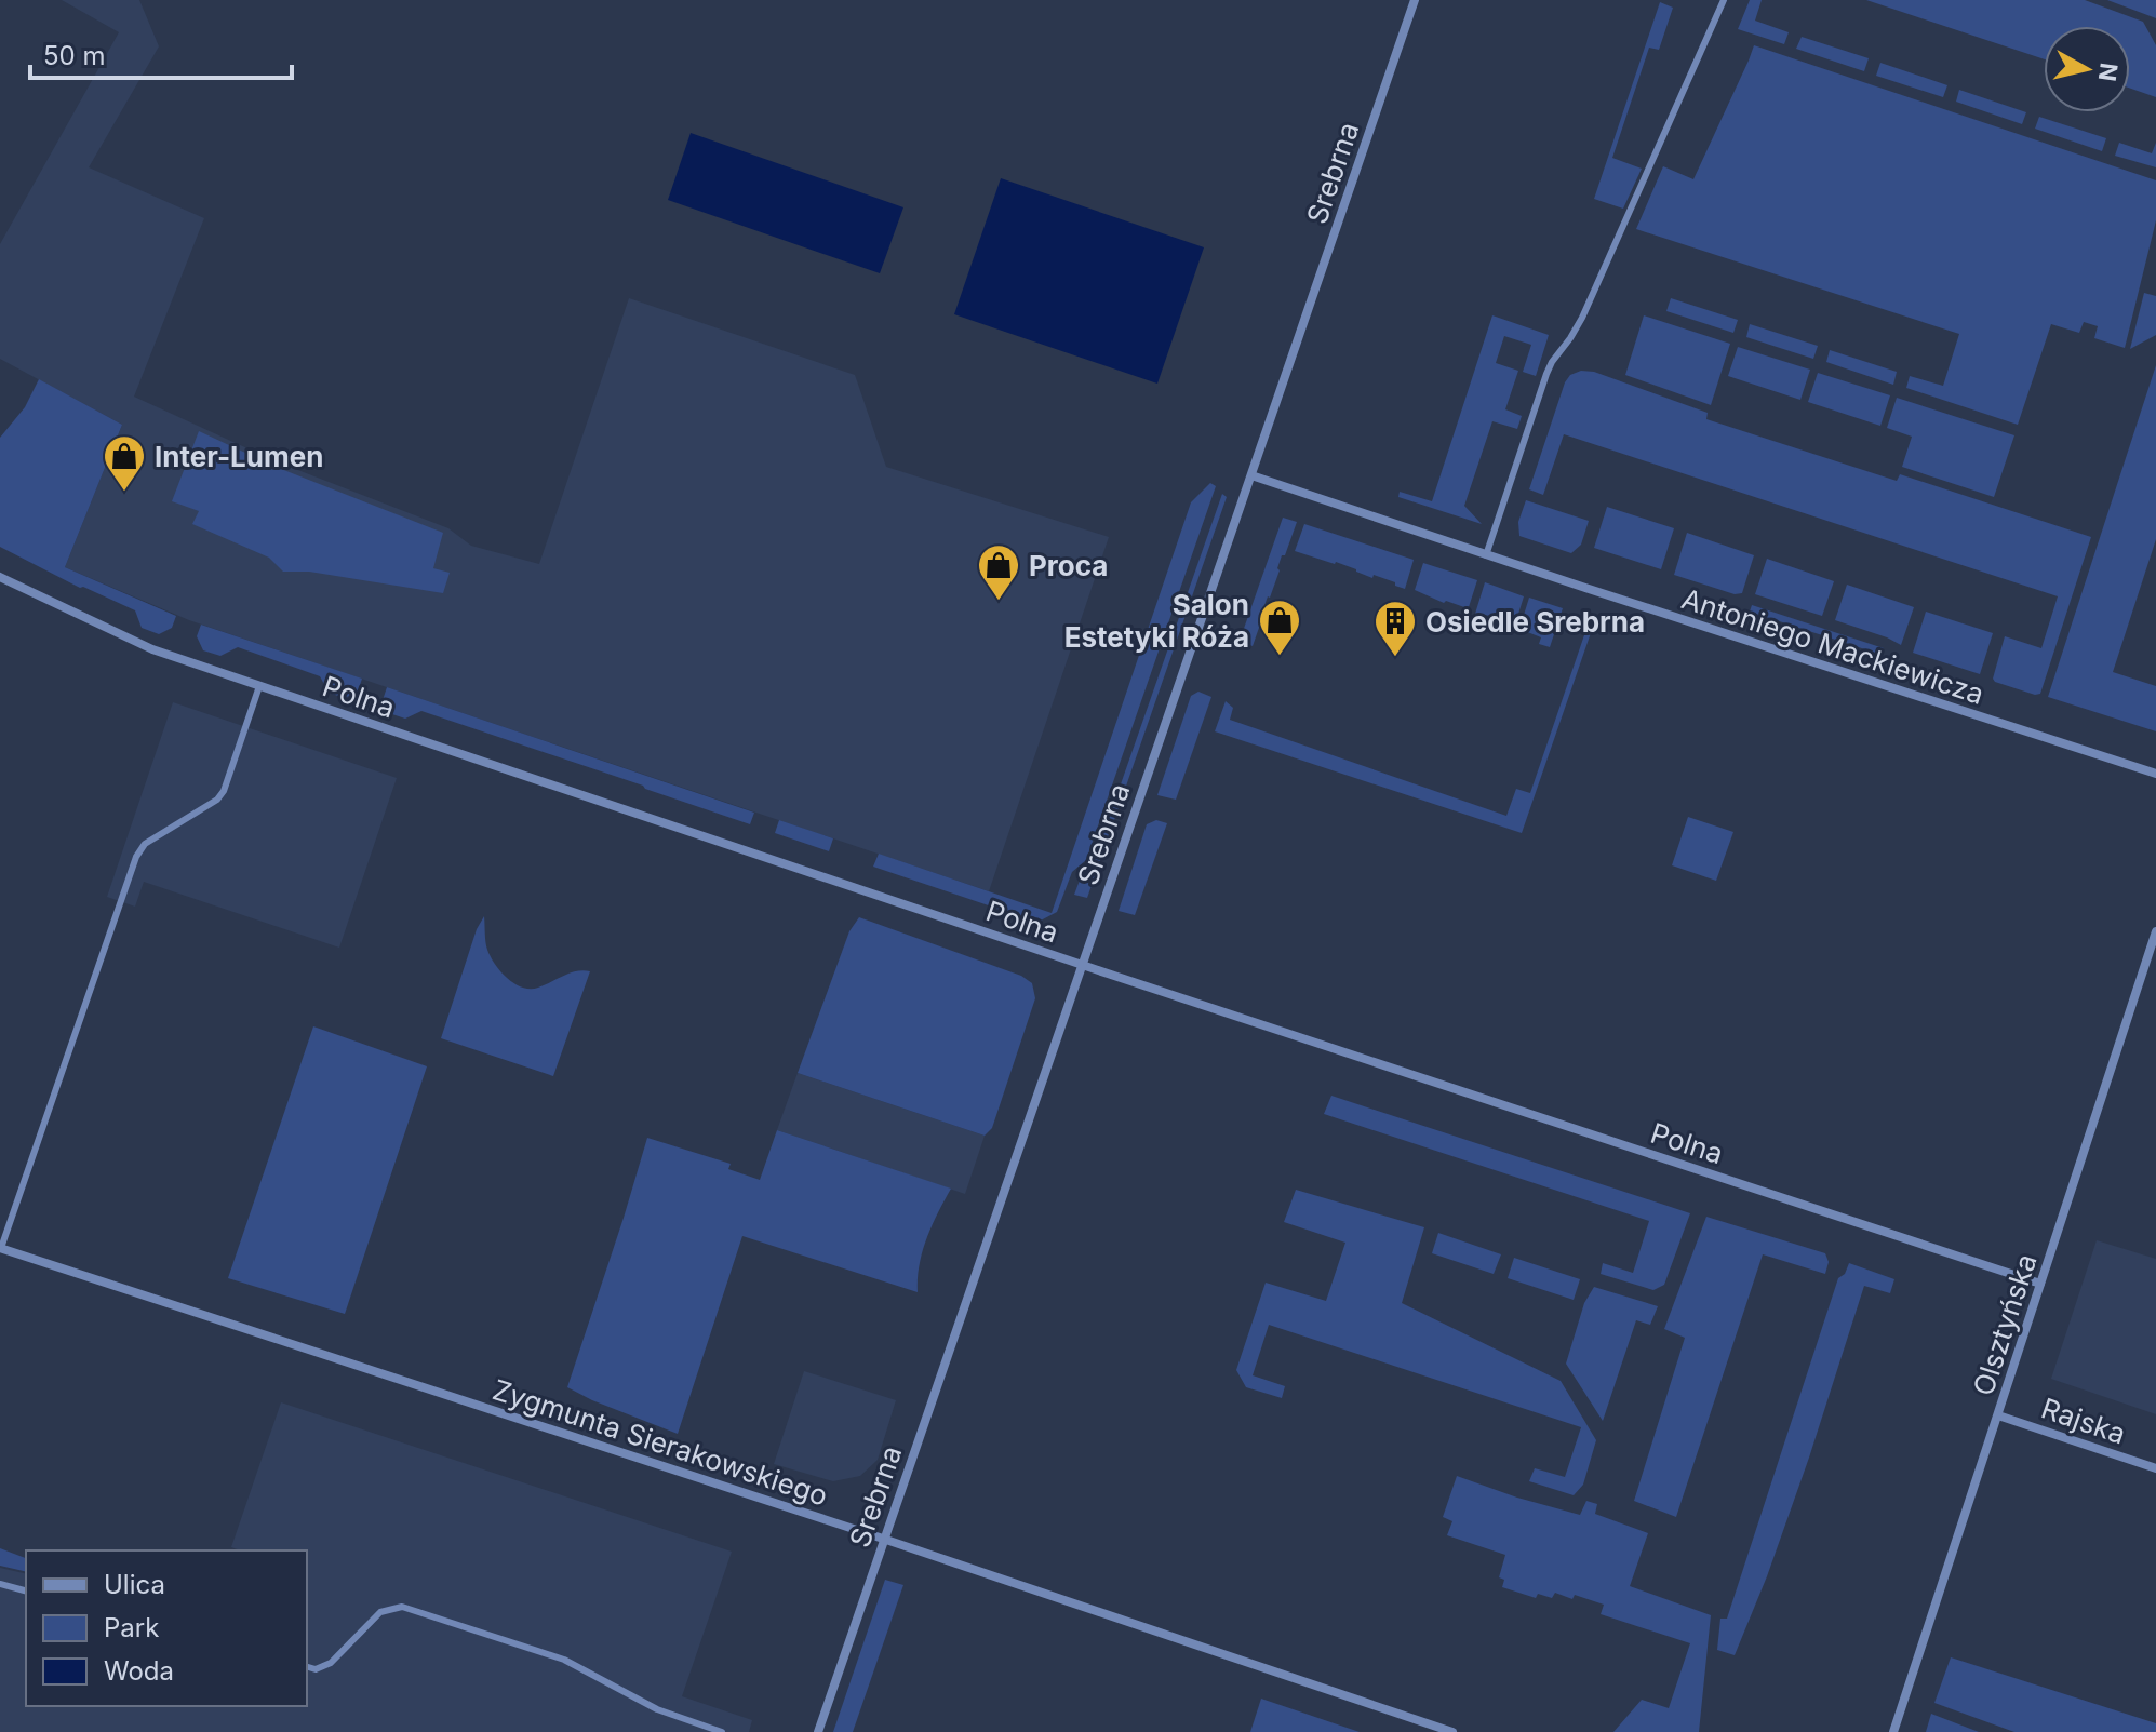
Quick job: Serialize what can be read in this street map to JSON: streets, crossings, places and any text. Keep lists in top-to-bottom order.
{
  "streets": {
    "street": [
      "Srebrna",
      "Antoniego Mackiewicza",
      "Polna",
      "Olsztyńska",
      "Rajska",
      "Zygmunta Sierakowskiego"
    ]
  },
  "crossings": [
    ["Srebrna", "Antoniego Mackiewicza"],
    ["Srebrna", "Polna"],
    ["Srebrna", "Zygmunta Sierakowskiego"],
    ["Polna", "Olsztyńska"],
    ["Olsztyńska", "Rajska"]
  ],
  "places": {
    "shop": ["Inter-Lumen", "Proca", "Salon Estetyki Róża"],
    "building": ["Osiedle Srebrna"]
  },
  "legend": ["Ulica", "Park", "Woda"],
  "scale_bar": "50 m",
  "north": "right"
}
